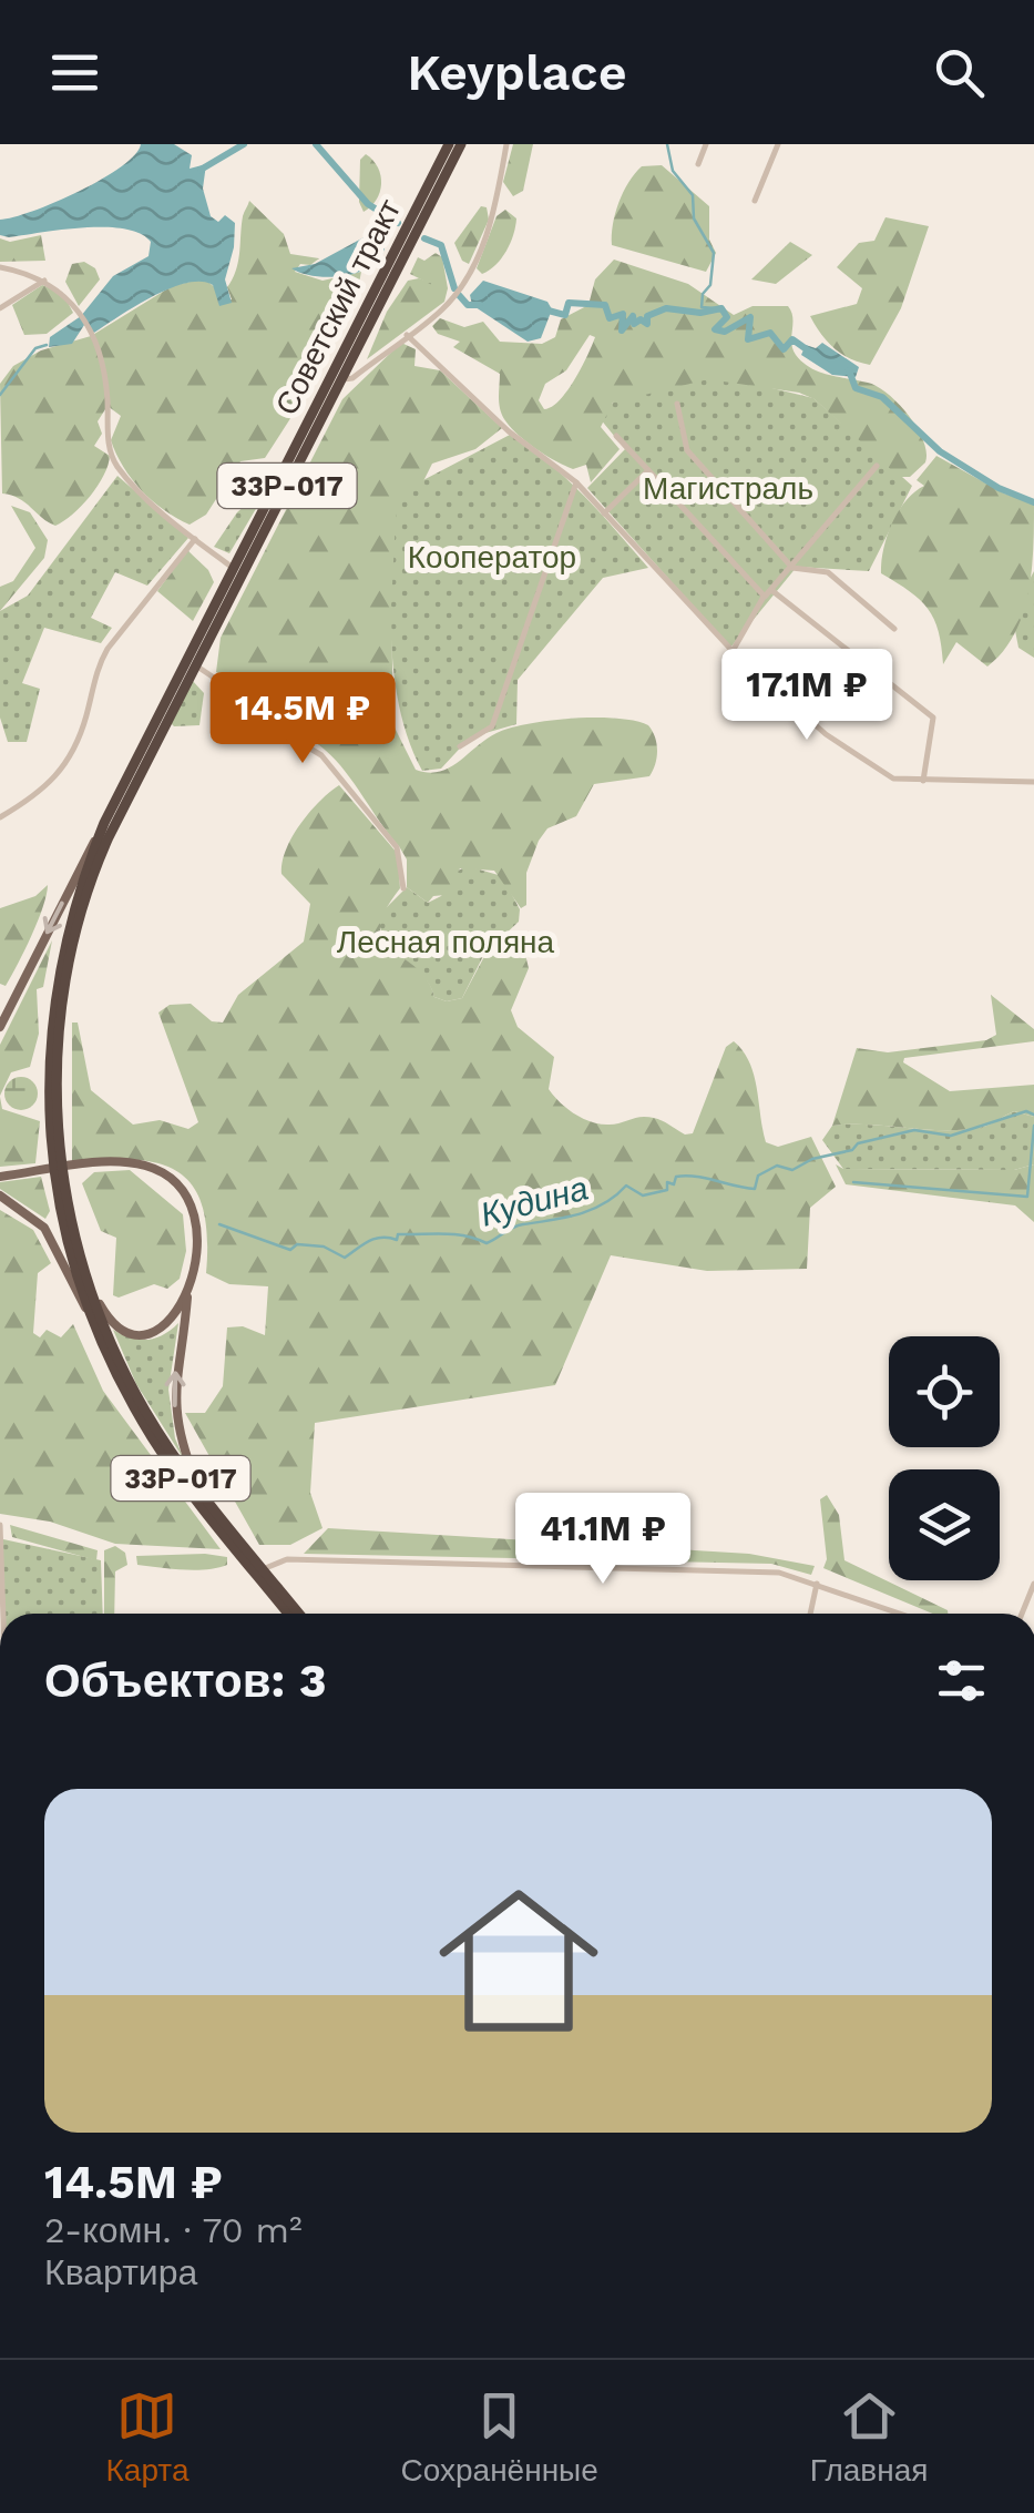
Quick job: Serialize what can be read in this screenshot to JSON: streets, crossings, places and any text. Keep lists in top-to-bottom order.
{
  "streets": {
    "highway": ["Советский тракт", "33Р-017"]
  },
  "crossings": [
    ["Советский тракт", "33Р-017"]
  ],
  "water": ["Кудина"],
  "parks": ["Магистраль", "Кооператор", "Лесная поляна"],
  "page": {
    "header": "Keyplace",
    "price": ["17.1M ₽", "14.5M ₽", "41.1M ₽"],
    "heading": "Объектов: 3",
    "list": [
      {
        "name": "14.5M ₽",
        "note": "2-комн. · 70 m² · Квартира"
      }
    ],
    "tabs": ["Карта", "Сохранённые", "Главная"]
  }
}
